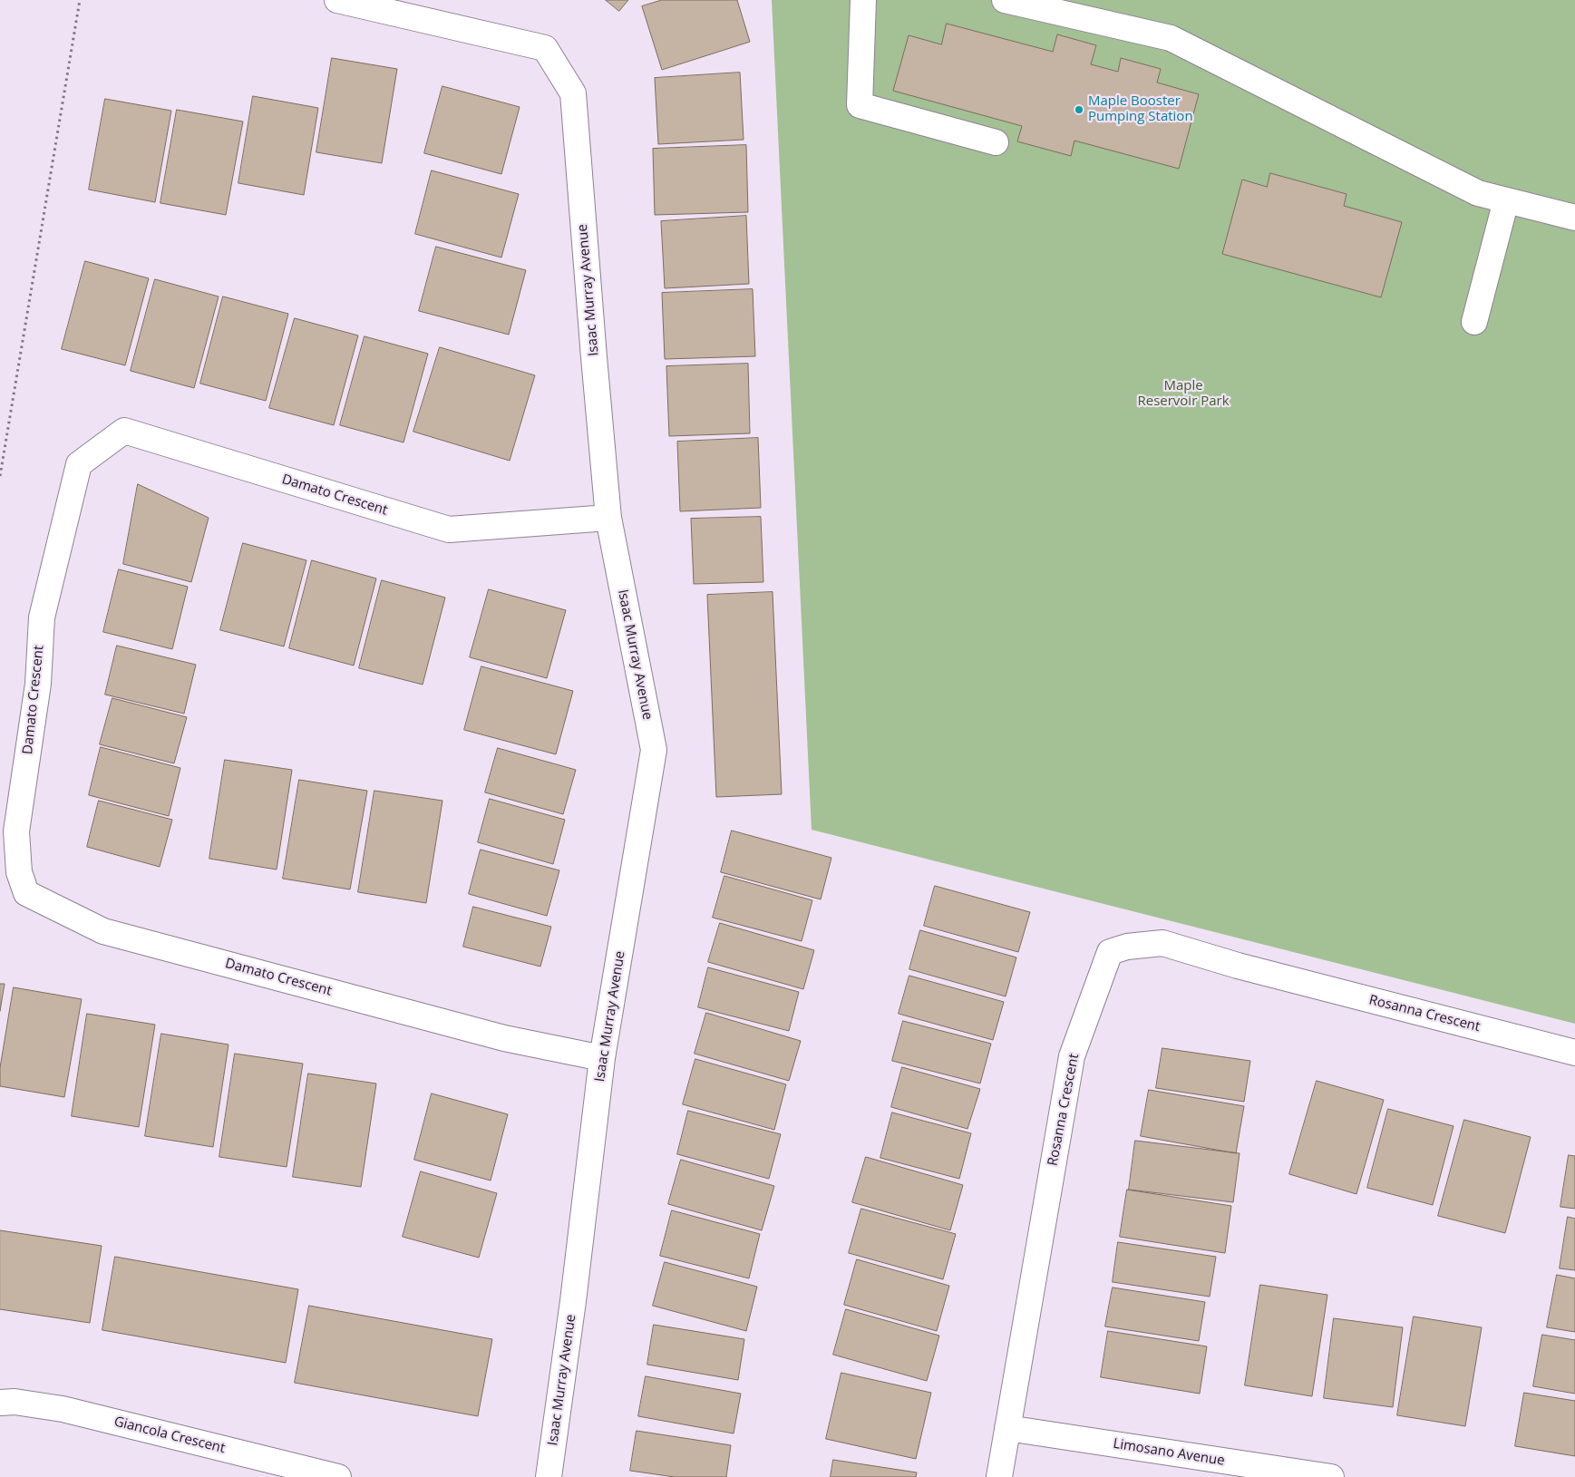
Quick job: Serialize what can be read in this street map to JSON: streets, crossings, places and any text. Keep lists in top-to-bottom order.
{
  "streets": {
    "street": [
      "Isaac Murray Avenue",
      "Damato Crescent",
      "Rosanna Crescent",
      "Giancola Crescent",
      "Limosano Avenue"
    ]
  },
  "crossings": [
    ["Isaac Murray Avenue", "Damato Crescent"],
    ["Rosanna Crescent", "Limosano Avenue"]
  ],
  "parks": ["Maple Reservoir Park"],
  "places": ["Maple Booster Pumping Station"]
}
